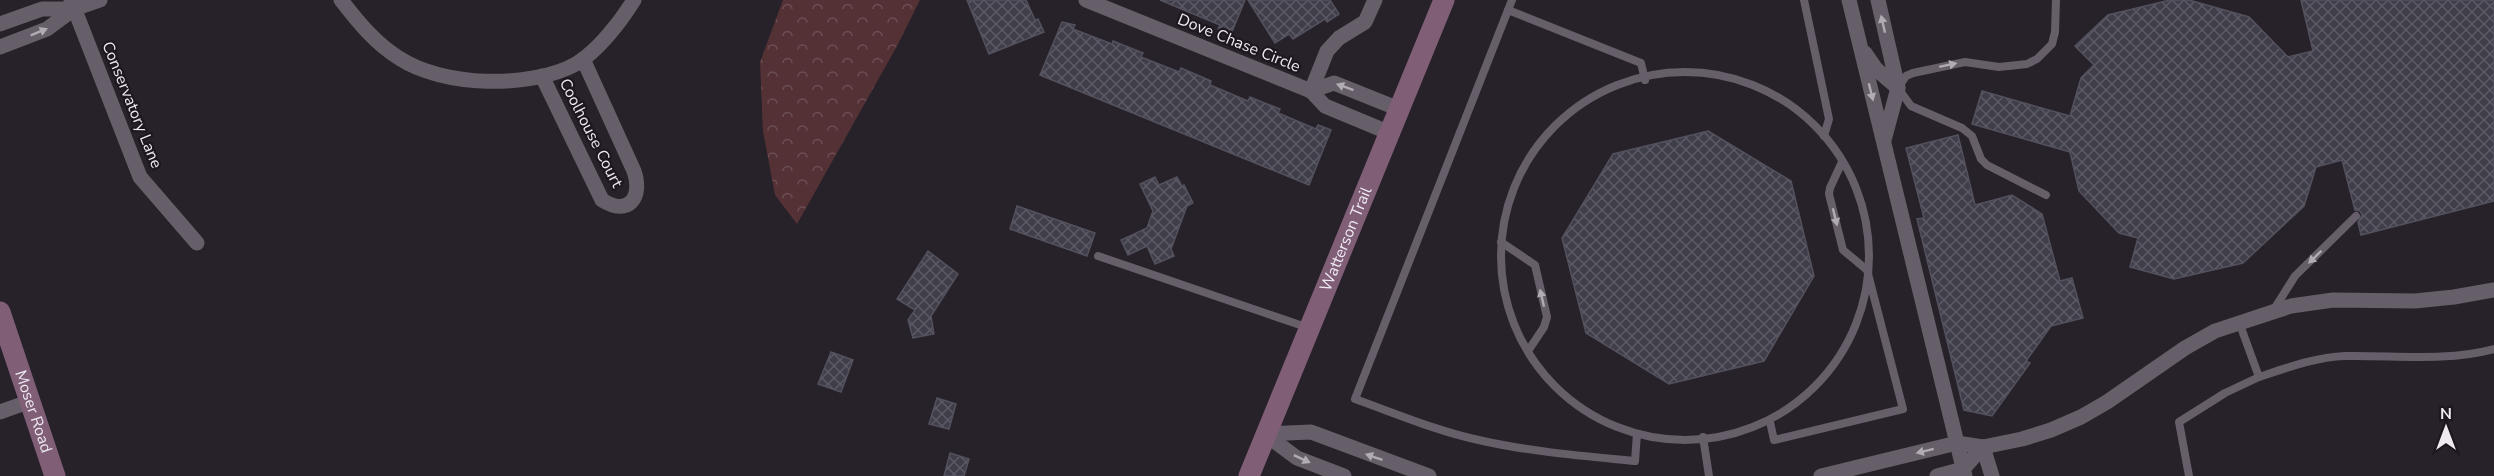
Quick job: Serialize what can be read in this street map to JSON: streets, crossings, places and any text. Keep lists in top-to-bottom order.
{
  "streets": {
    "main road": ["Watterson Trail", "Moser Road"],
    "street": ["Dove Chase Circle", "Conservatory Lane", "Coolhouse Court"]
  },
  "crossings": [
    ["Dove Chase Circle", "Watterson Trail"]
  ],
  "north": "top"
}
